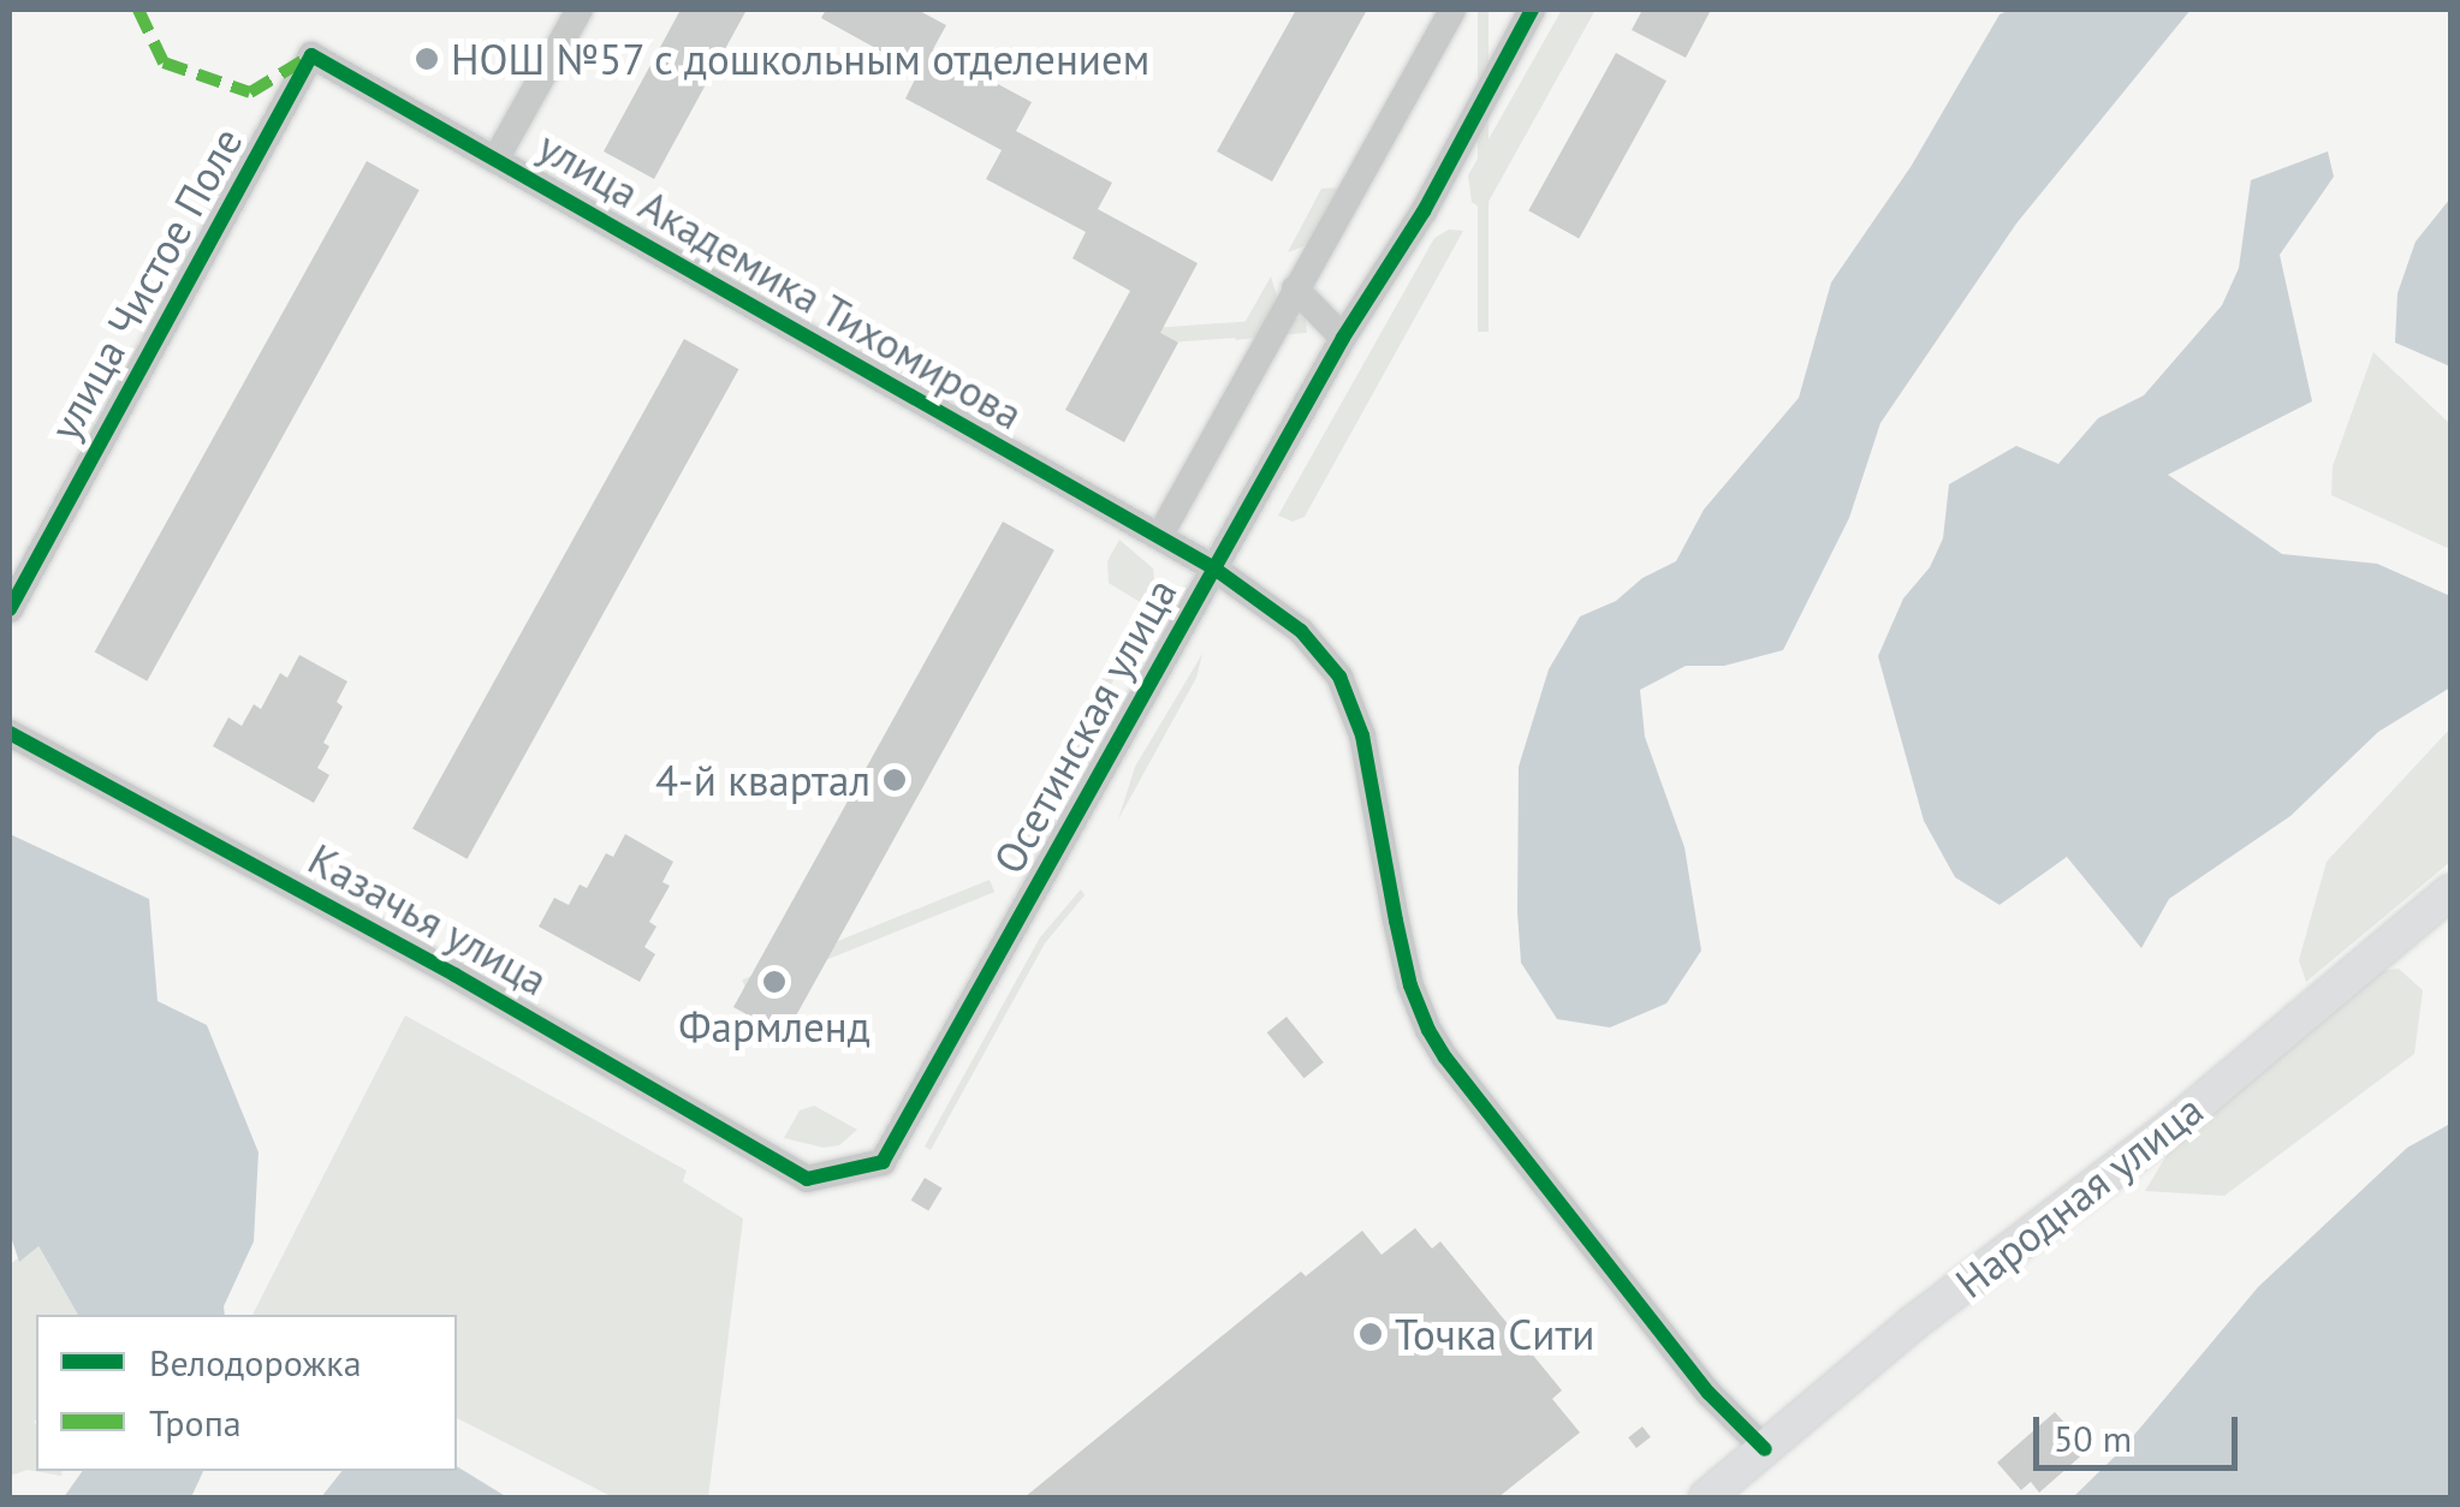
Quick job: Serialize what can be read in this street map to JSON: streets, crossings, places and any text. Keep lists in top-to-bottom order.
{
  "streets": {
    "main road": ["Народная улица"],
    "street": [
      "улица Академика Тихомирова",
      "улица Чистое Поле",
      "Осетинская улица",
      "Казачья улица"
    ]
  },
  "crossings": [
    ["улица Академика Тихомирова", "улица Чистое Поле"],
    ["улица Академика Тихомирова", "Осетинская улица"],
    ["улица Академика Тихомирова", "Народная улица"],
    ["Осетинская улица", "Казачья улица"]
  ],
  "places": [
    "НОШ №57 с дошкольным отделением",
    "4-й квартал",
    "Фармленд",
    "Точка Сити"
  ],
  "legend": ["Велодорожка", "Тропа"],
  "scale_bar": "50 m"
}
